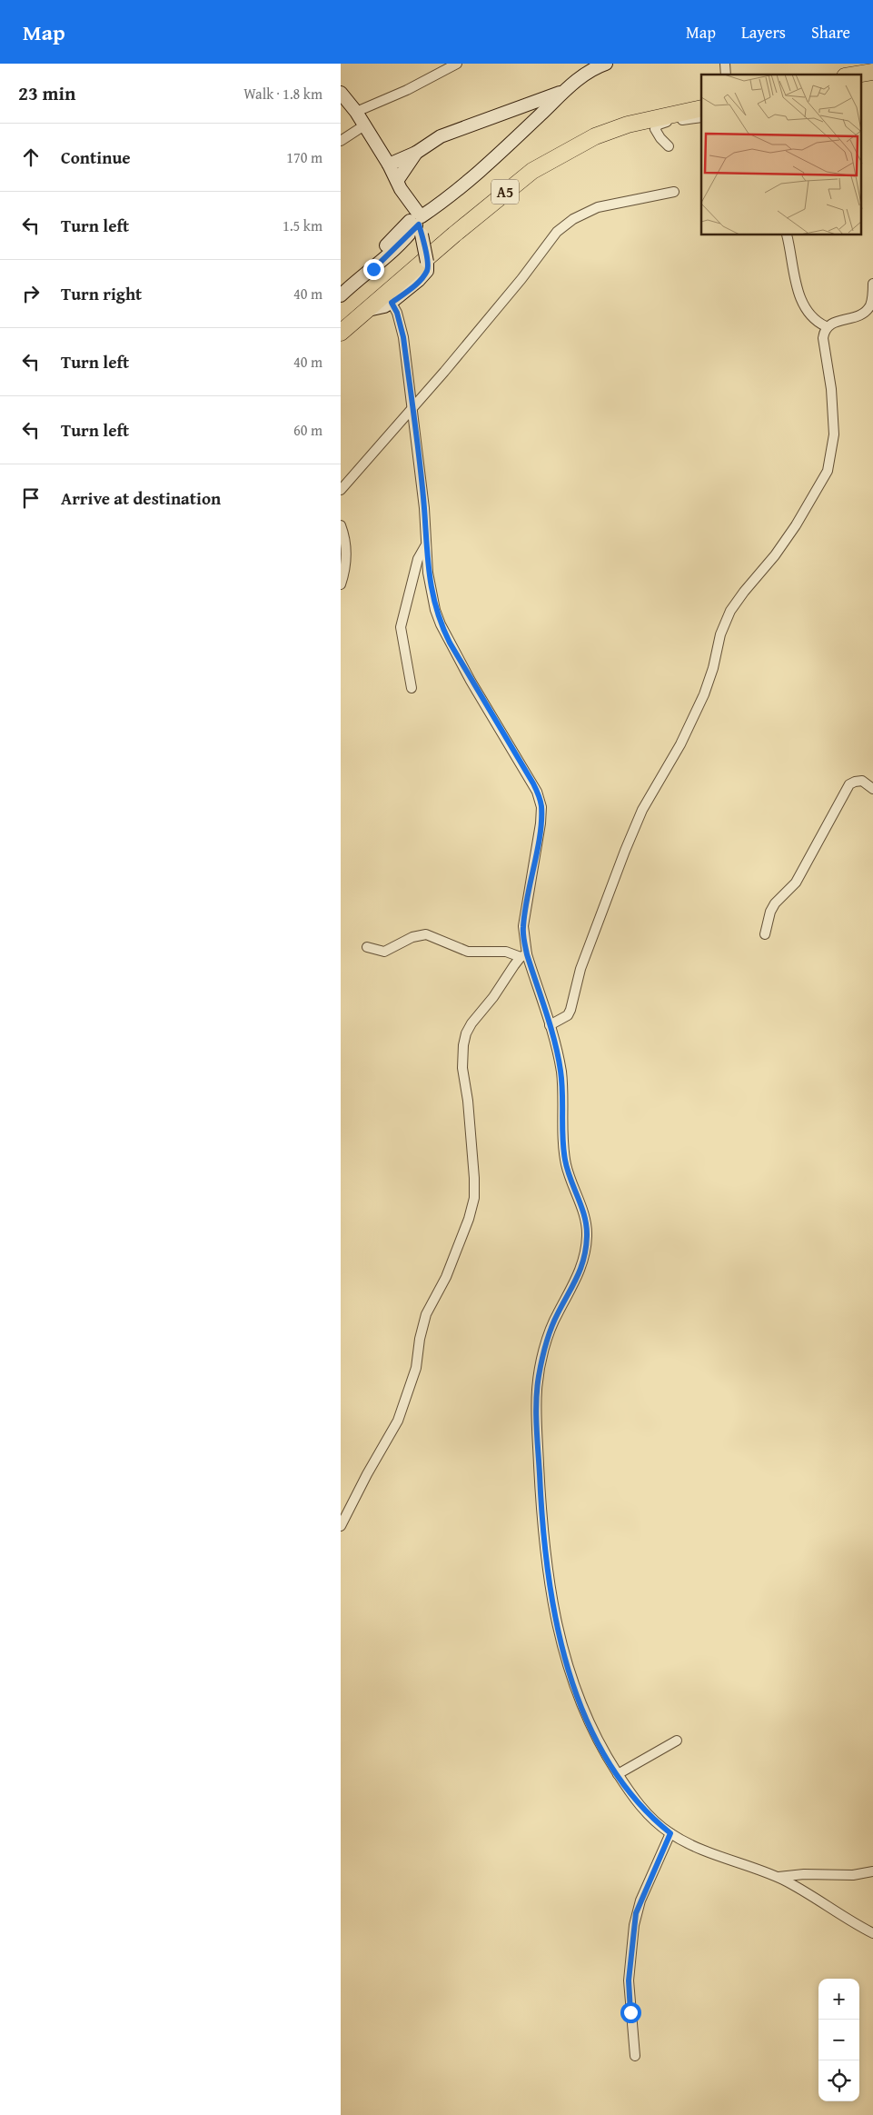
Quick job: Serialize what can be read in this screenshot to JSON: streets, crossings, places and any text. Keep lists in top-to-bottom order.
{
  "streets": {
    "highway": ["A5"]
  },
  "page": {
    "header": "Map",
    "nav": ["Map", "Layers", "Share"],
    "heading": ["23 min", "Walk · 1.8 km"],
    "list": [
      ["Continue", "170 m"],
      ["Turn left", "1.5 km"],
      ["Turn right", "40 m"],
      ["Turn left", "40 m"],
      ["Turn left", "60 m"],
      "Arrive at destination"
    ],
    "map_buttons": ["+", "−"]
  }
}
